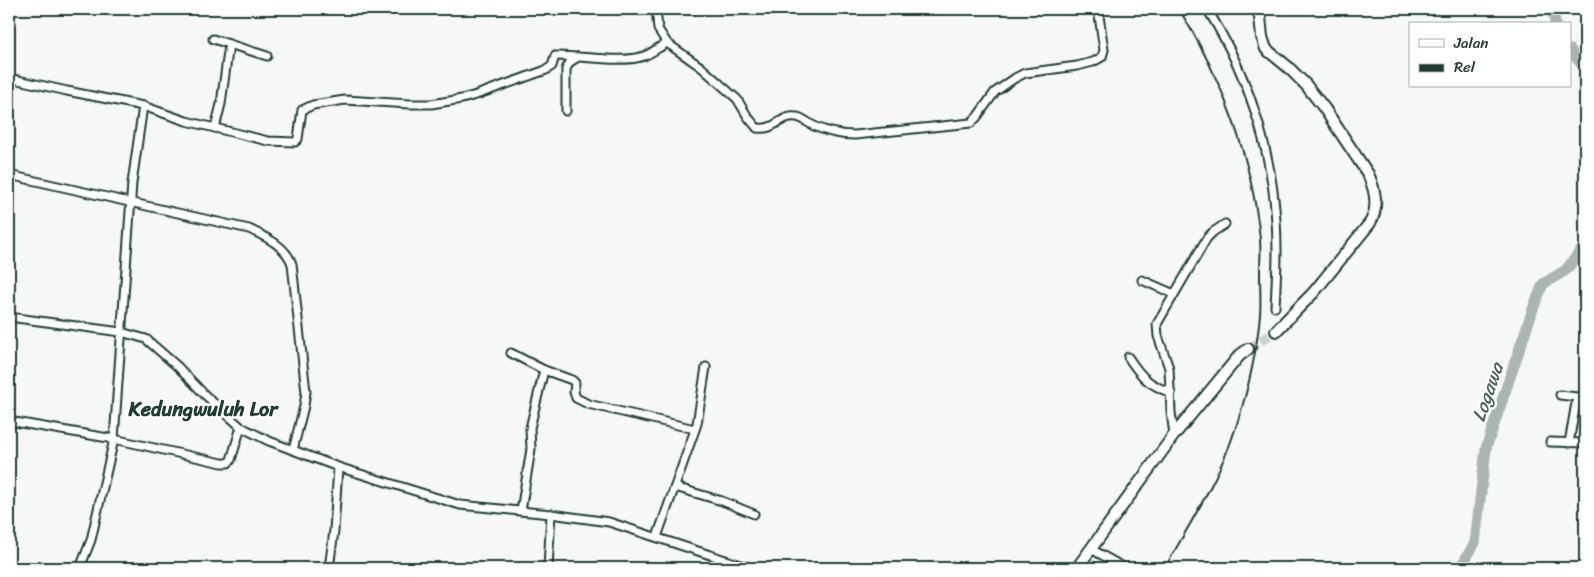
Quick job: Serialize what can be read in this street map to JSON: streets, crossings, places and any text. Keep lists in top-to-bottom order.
{
  "districts": ["Kedungwuluh Lor"],
  "water": ["Logawa"],
  "legend": ["Jalan", "Rel"]
}
